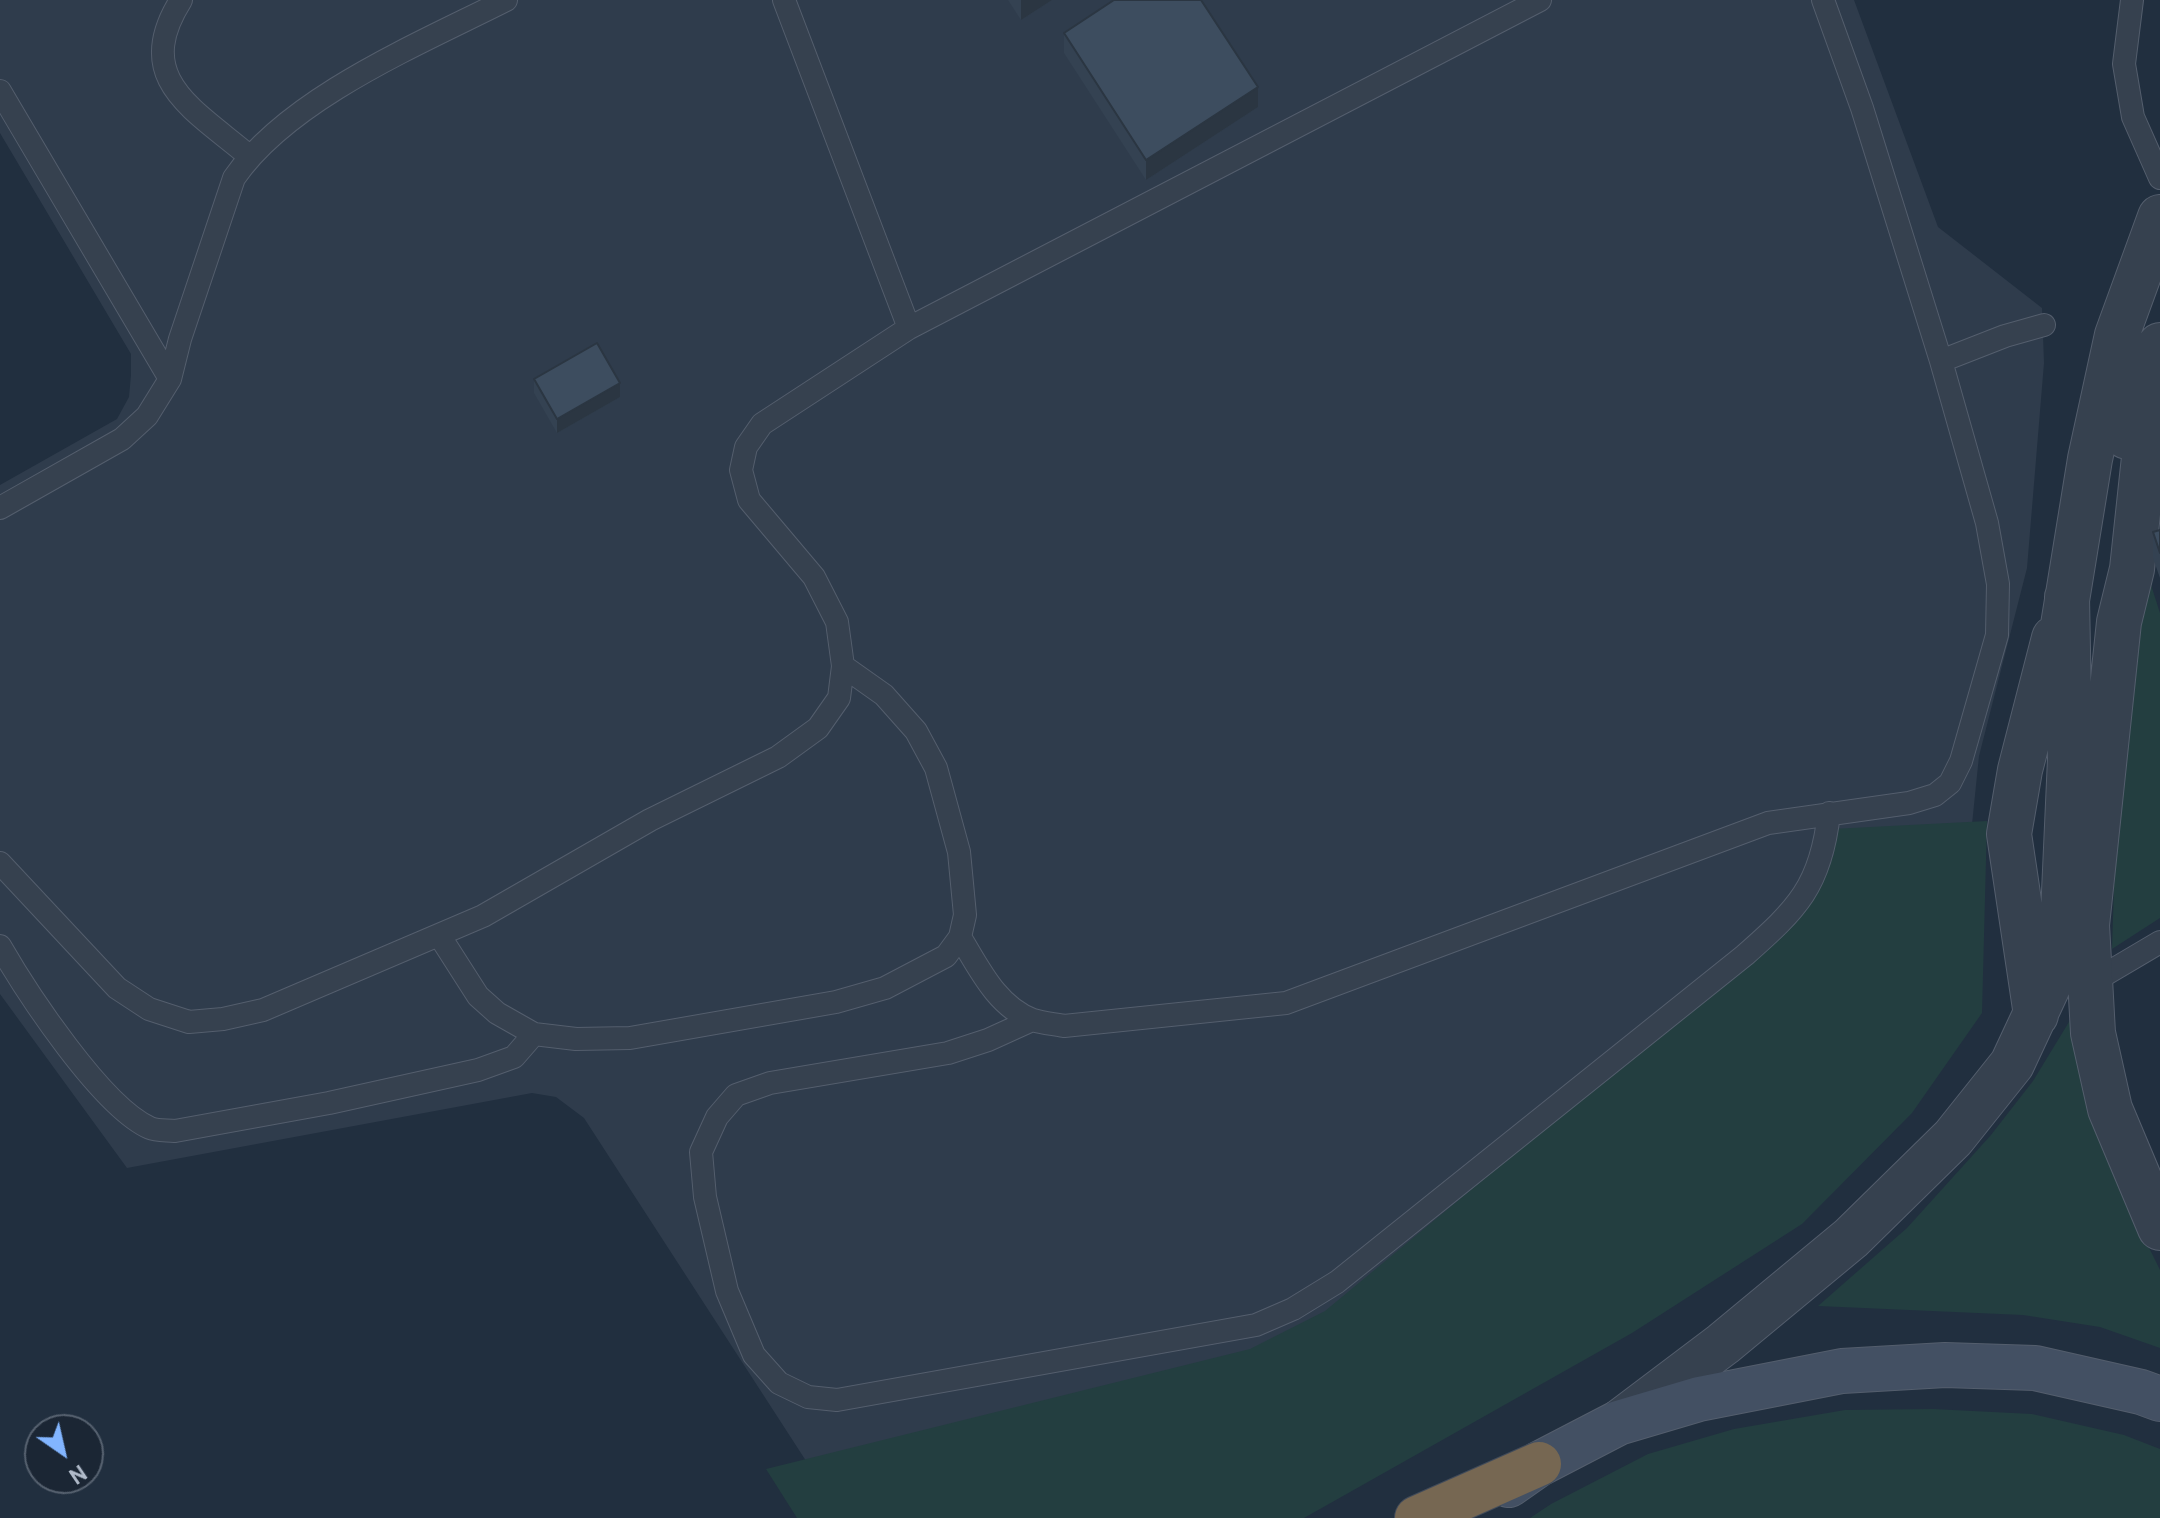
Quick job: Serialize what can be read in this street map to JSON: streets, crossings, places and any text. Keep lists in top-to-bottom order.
{
  "north": "bottom right"
}
